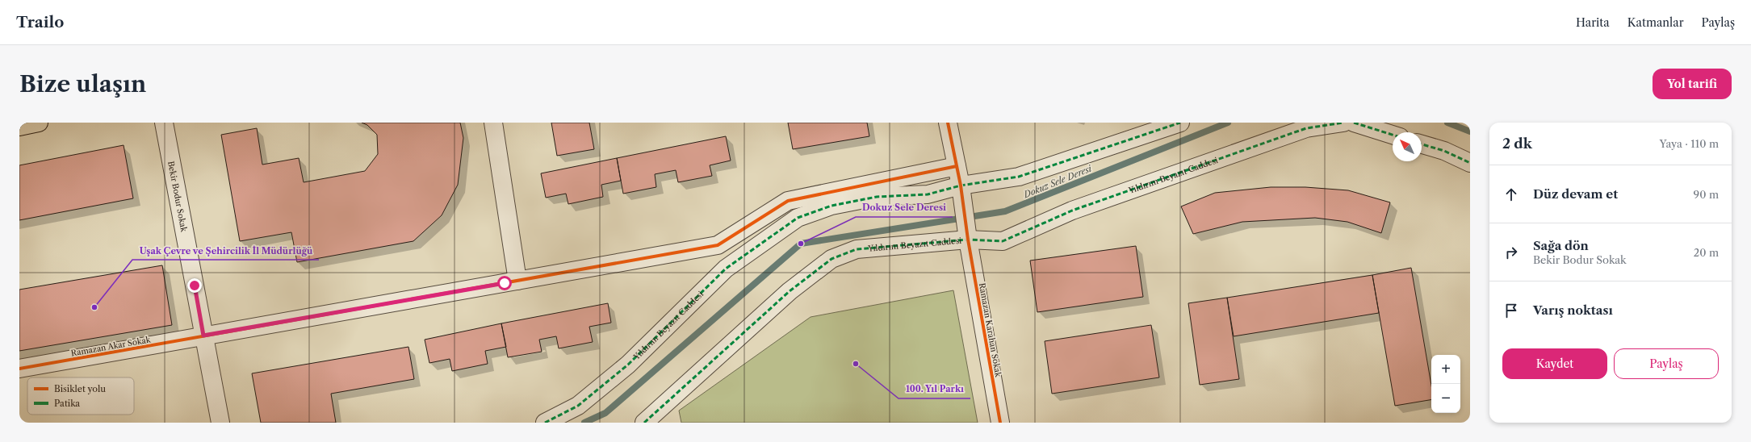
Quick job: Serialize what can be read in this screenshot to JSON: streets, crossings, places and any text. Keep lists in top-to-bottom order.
{
  "streets": {
    "street": [
      "Yıldırım Beyazıt Caddesi",
      "Bekir Bodur Sokak",
      "Ramazan Karahan Sokak",
      "Ramazan Akar Sokak"
    ]
  },
  "crossings": [
    ["Yıldırım Beyazıt Caddesi", "Ramazan Karahan Sokak"],
    ["Bekir Bodur Sokak", "Ramazan Akar Sokak"]
  ],
  "water": ["Dokuz Sele Deresi"],
  "places": ["Dokuz Sele Deresi", "Uşak Çevre ve Şehircilik İl Müdürlüğü", "100. Yıl Parkı"],
  "legend": ["Bisiklet yolu", "Patika"],
  "north": "top left",
  "page": {
    "header": "Trailo",
    "nav": ["Harita", "Katmanlar", "Paylaş"],
    "buttons": [
      "Yol tarifi",
      ["Kaydet", "Paylaş"]
    ],
    "title": "Bize ulaşın",
    "heading": ["2 dk", "Yaya · 110 m"],
    "list": [
      ["Düz devam et", "90 m"],
      ["Sağa dön", "Bekir Bodur Sokak", "20 m"],
      "Varış noktası"
    ],
    "map_buttons": ["+", "−"]
  }
}
